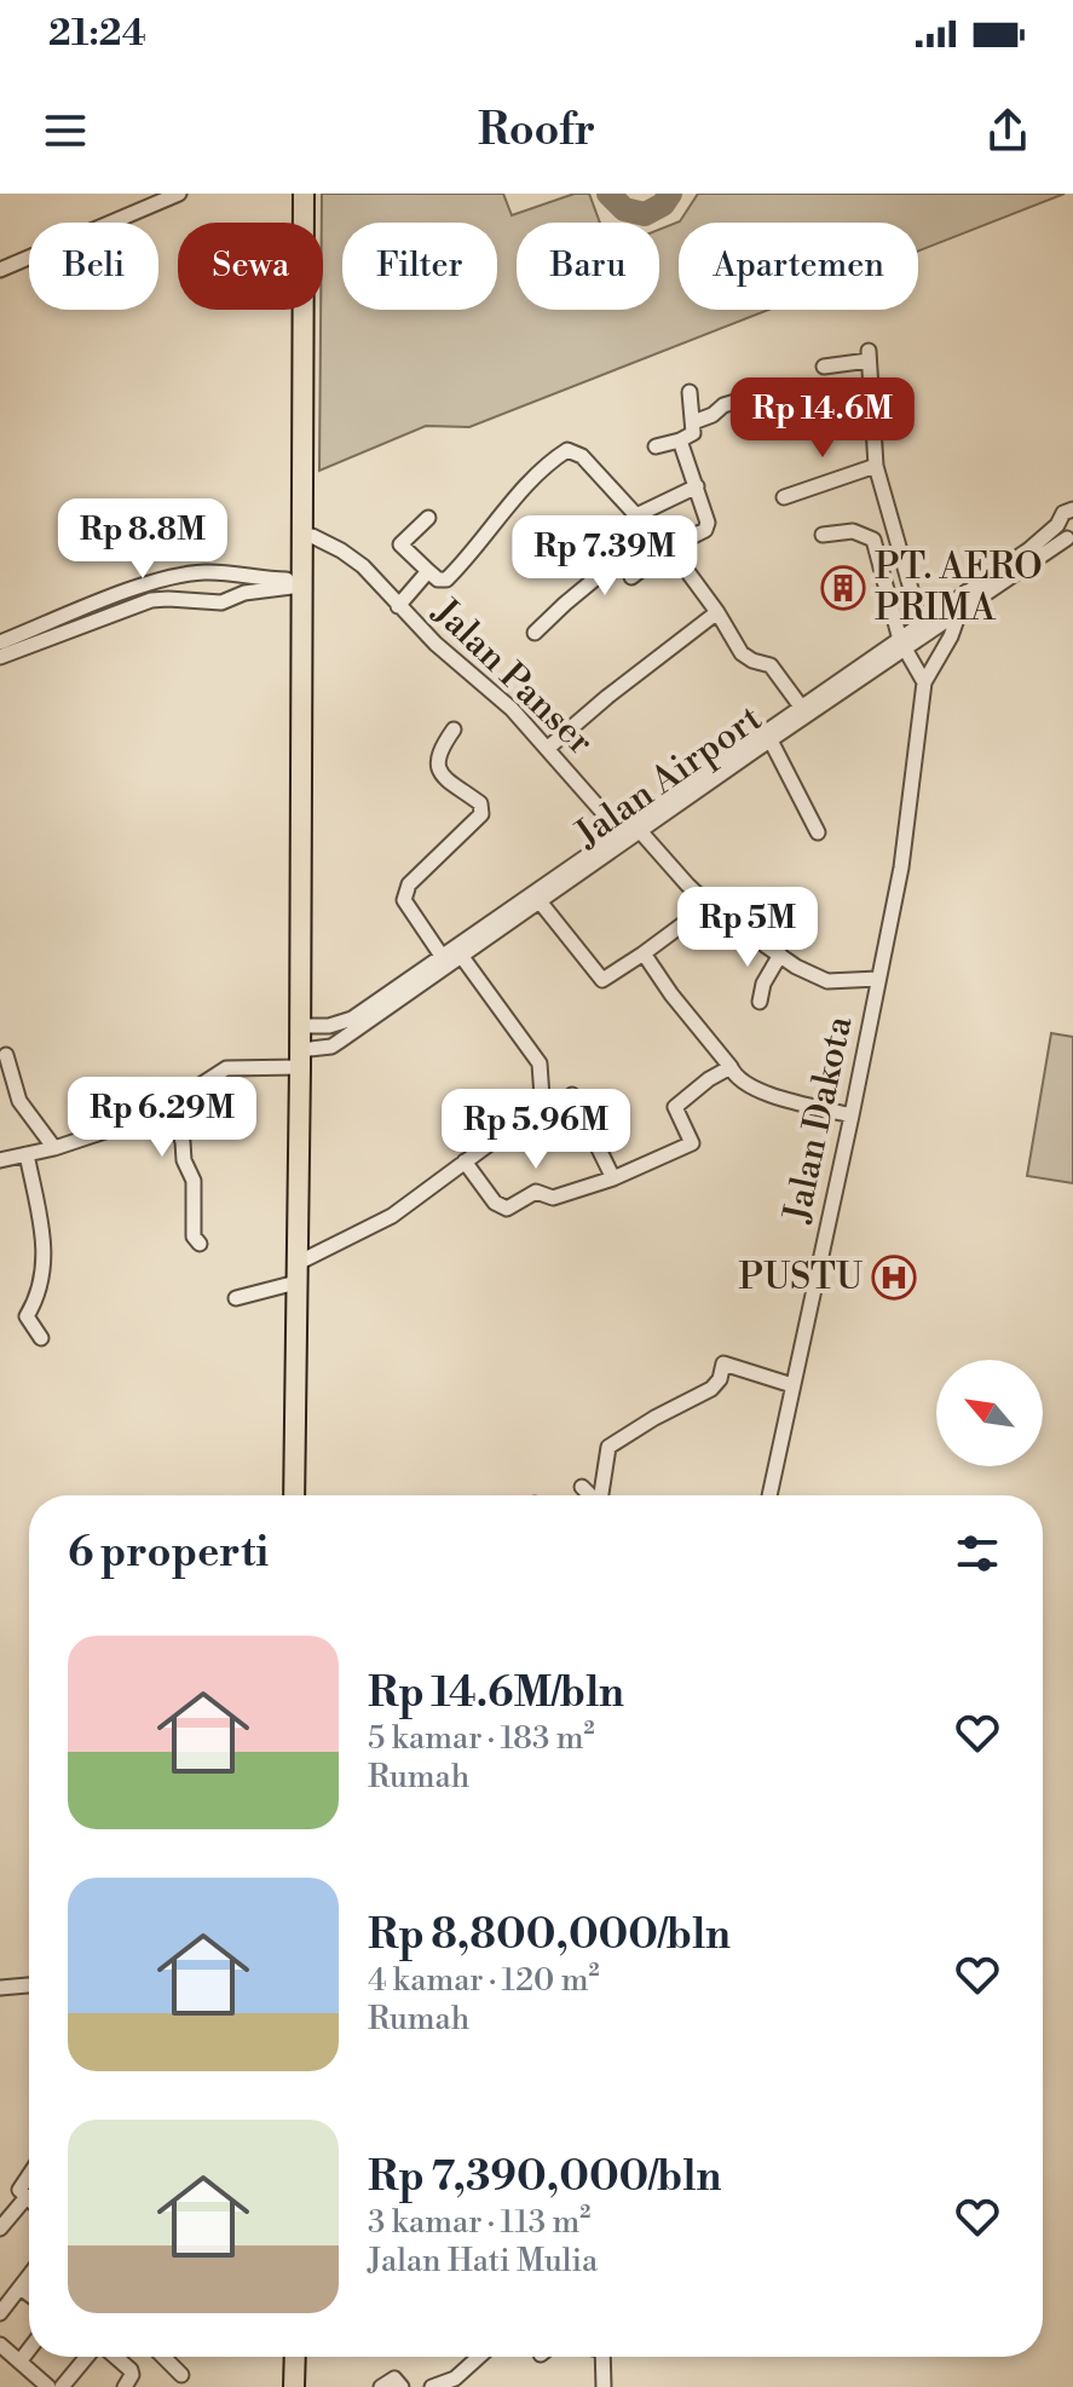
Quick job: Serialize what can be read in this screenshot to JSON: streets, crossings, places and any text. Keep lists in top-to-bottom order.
{
  "streets": {
    "street": ["Jalan Panser", "Jalan Airport", "Jalan Dakota"]
  },
  "crossings": [
    ["Jalan Panser", "Jalan Airport"]
  ],
  "places": {
    "building": ["PT. AERO PRIMA"],
    "hospital": ["PUSTU"]
  },
  "north": "top left",
  "page": {
    "status": "21:24",
    "header": "Roofr",
    "chip": [
      "Beli",
      "Sewa",
      "Filter",
      "Baru",
      "Apartemen"
    ],
    "price": [
      "Rp 14.6M",
      "Rp 8.8M",
      "Rp 7.39M",
      "Rp 5M",
      "Rp 6.29M",
      "Rp 5.96M"
    ],
    "heading": "6 properti",
    "list": [
      {
        "name": "Rp 14.6M/bln",
        "note": "5 kamar · 183 m² · Rumah"
      },
      {
        "name": "Rp 8,800,000/bln",
        "note": "4 kamar · 120 m² · Rumah"
      },
      {
        "name": "Rp 7,390,000/bln",
        "note": "3 kamar · 113 m² · Jalan Hati Mulia"
      }
    ]
  }
}
